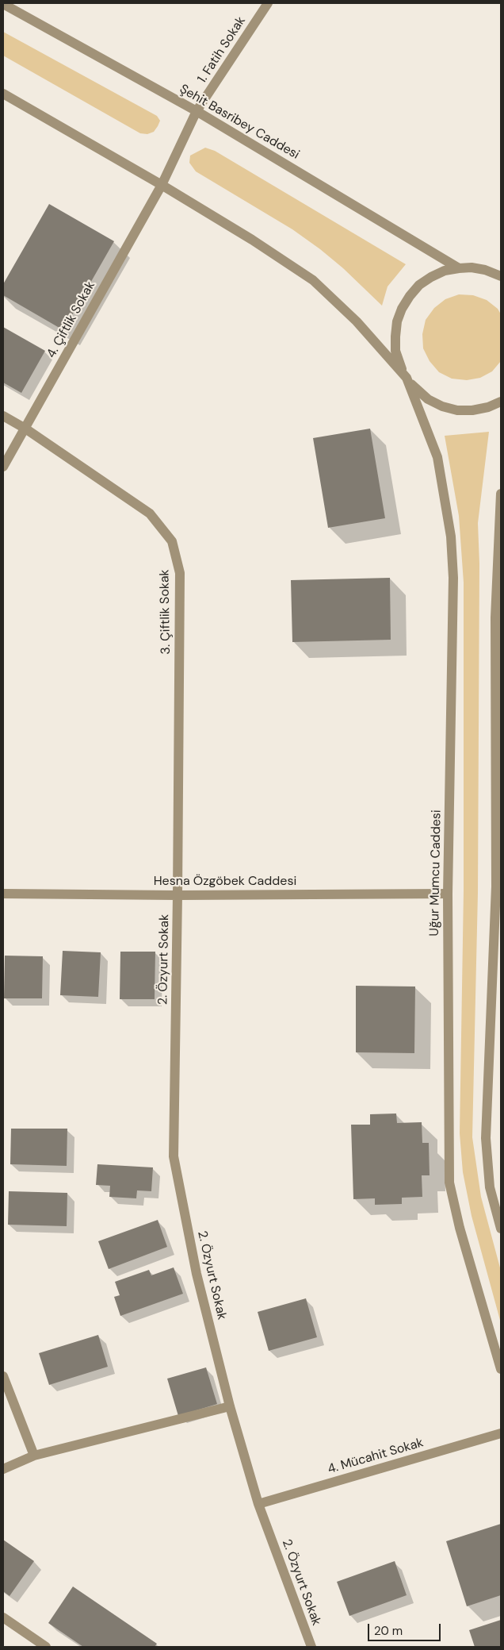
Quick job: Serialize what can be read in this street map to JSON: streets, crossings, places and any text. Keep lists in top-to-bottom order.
{
  "streets": {
    "street": [
      "1. Fatih Sokak",
      "Şehit Basribey Caddesi",
      "4. Çiftlik Sokak",
      "3. Çiftlik Sokak",
      "Uğur Mumcu Caddesi",
      "Hesna Özgöbek Caddesi",
      "2. Özyurt Sokak",
      "4. Mücahit Sokak"
    ]
  },
  "crossings": [
    ["1. Fatih Sokak", "Şehit Basribey Caddesi"],
    ["1. Fatih Sokak", "4. Çiftlik Sokak"],
    ["4. Çiftlik Sokak", "3. Çiftlik Sokak"],
    ["3. Çiftlik Sokak", "Hesna Özgöbek Caddesi"],
    ["3. Çiftlik Sokak", "2. Özyurt Sokak"],
    ["Uğur Mumcu Caddesi", "Hesna Özgöbek Caddesi"],
    ["Hesna Özgöbek Caddesi", "2. Özyurt Sokak"],
    ["2. Özyurt Sokak", "4. Mücahit Sokak"]
  ],
  "scale_bar": "20 m"
}
